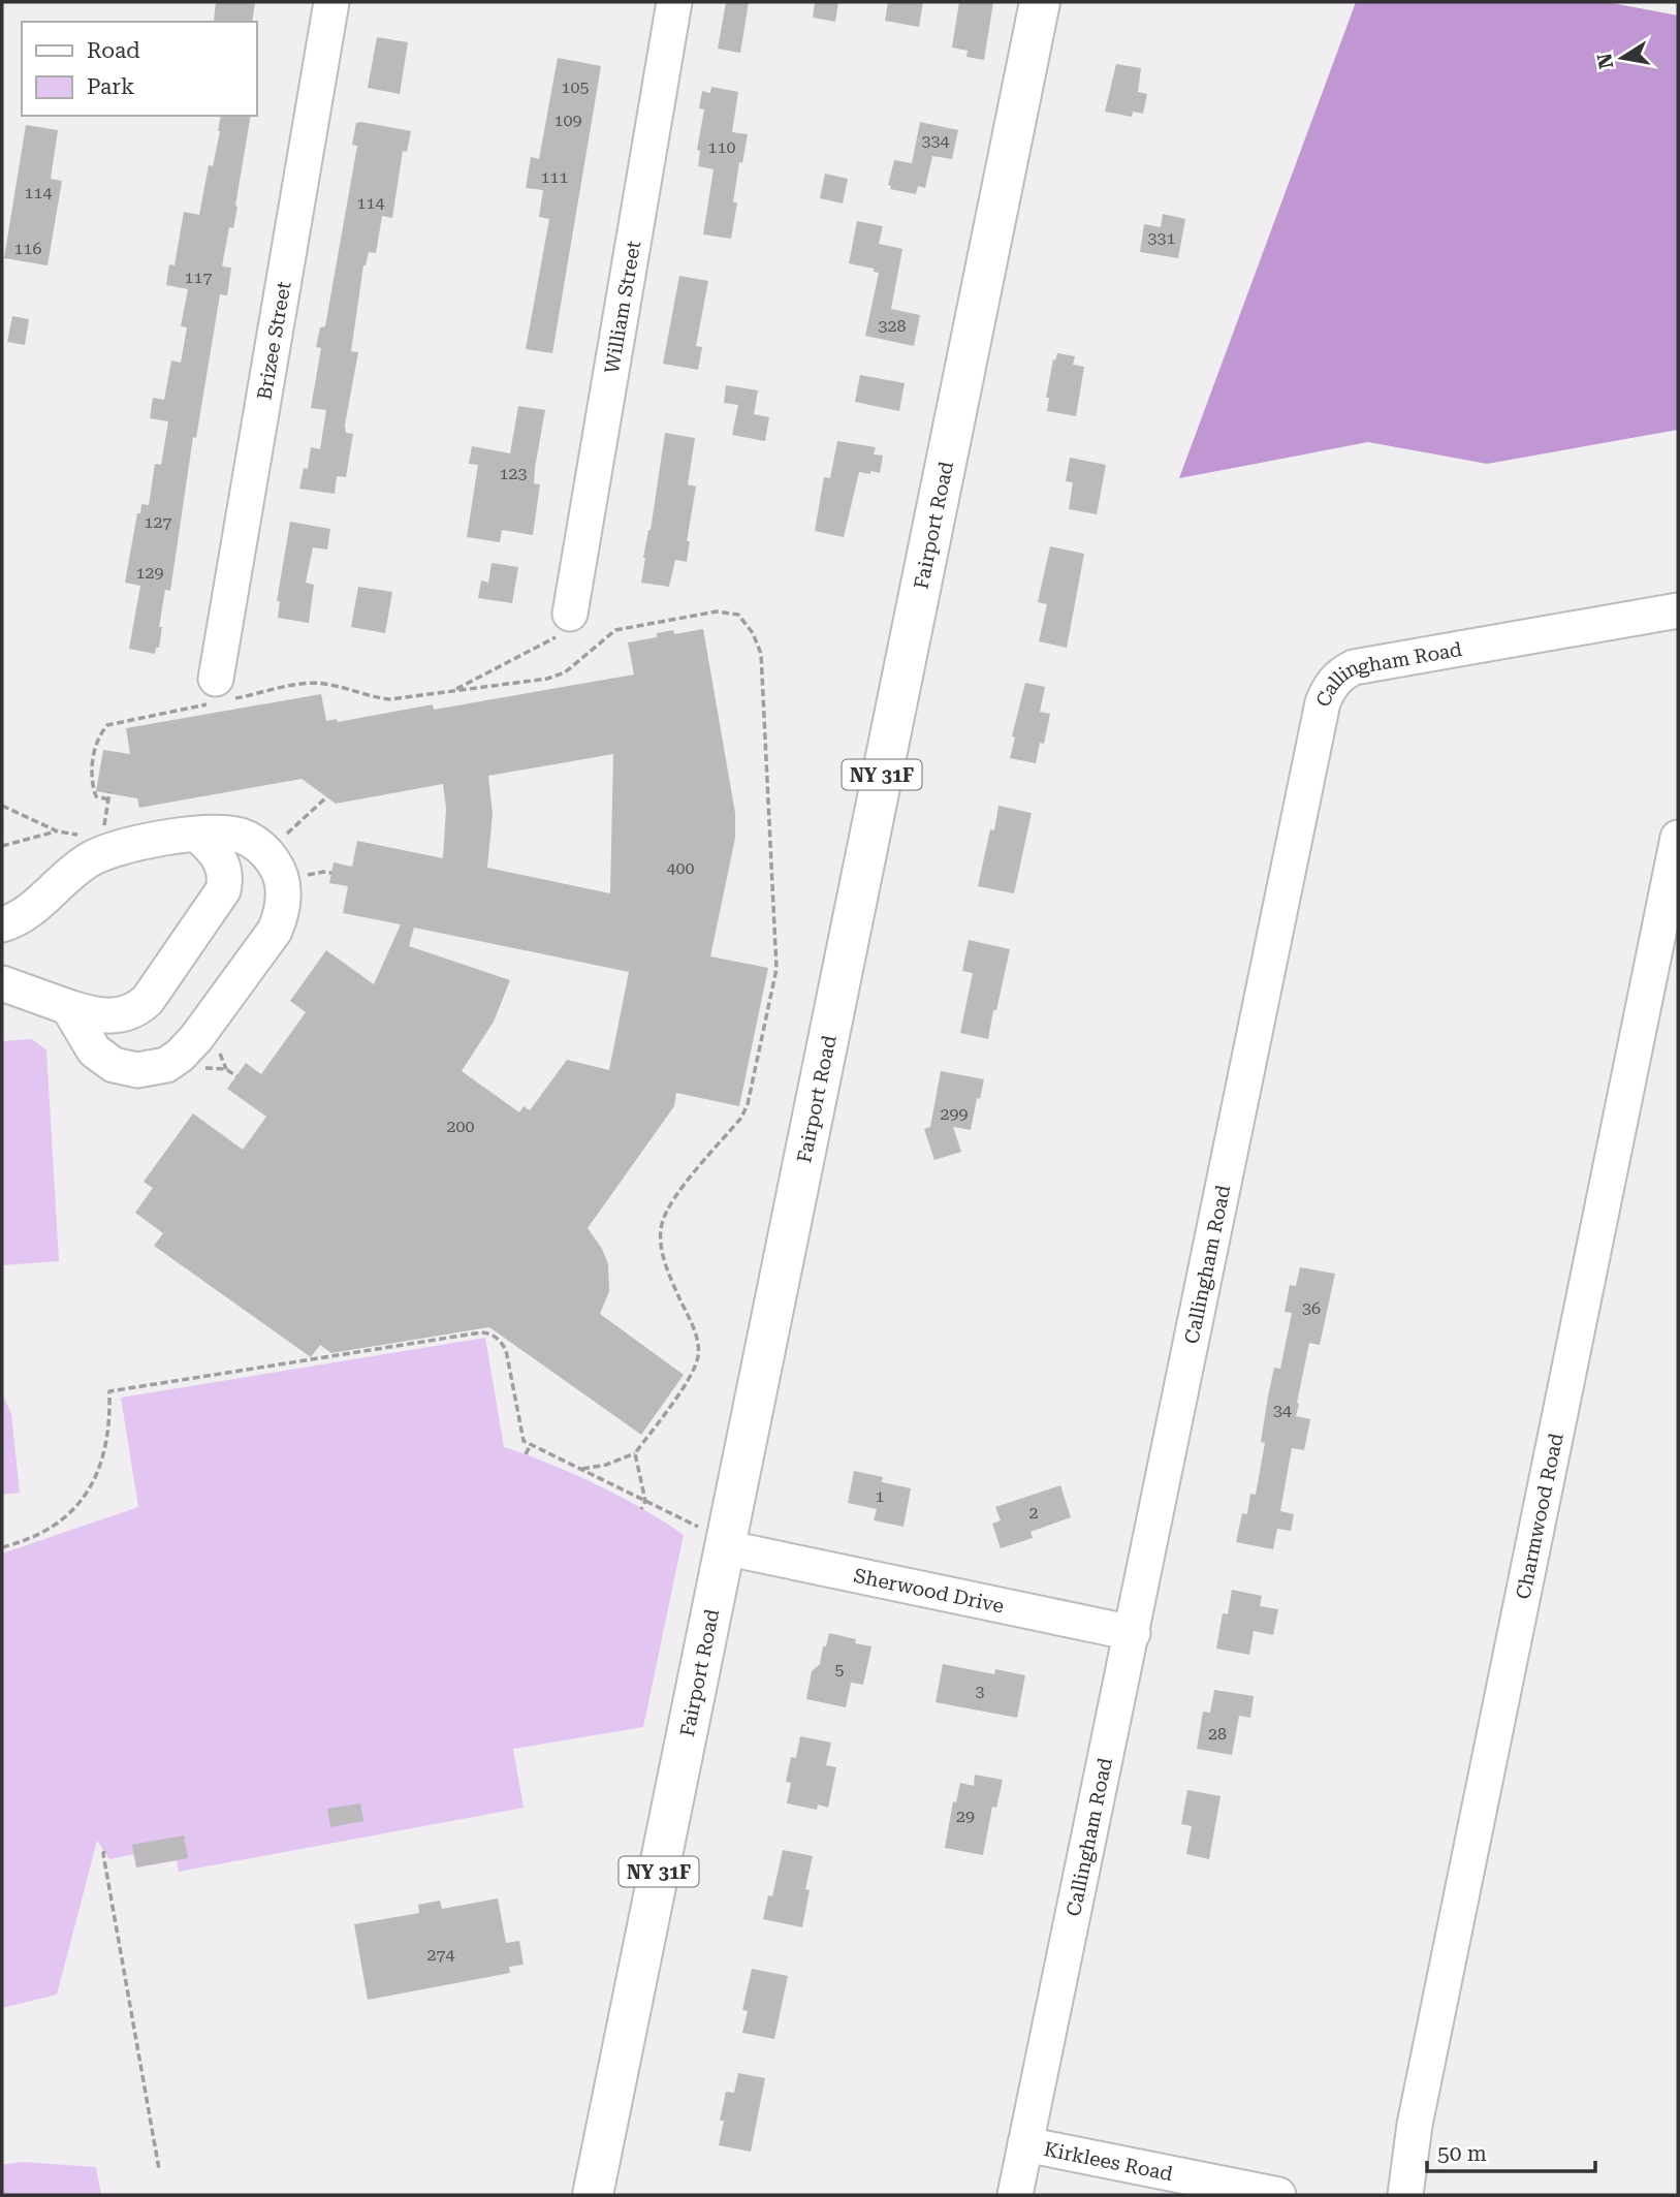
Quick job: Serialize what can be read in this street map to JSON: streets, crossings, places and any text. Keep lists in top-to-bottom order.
{
  "streets": {
    "main road": ["Fairport Road", "NY 31F"],
    "street": [
      "William Street",
      "Brizee Street",
      "Callingham Road",
      "Charmwood Road",
      "Sherwood Drive",
      "Kirklees Road"
    ]
  },
  "crossings": [
    ["Fairport Road", "Sherwood Drive"],
    ["Callingham Road", "Sherwood Drive"],
    ["Callingham Road", "Kirklees Road"]
  ],
  "house_numbers": [
    "105",
    "109",
    "334",
    "110",
    "111",
    "114",
    "114",
    "331",
    "116",
    "117",
    "328",
    "123",
    "127",
    "129",
    "400",
    "299",
    "200",
    "36",
    "34",
    "1",
    "2",
    "5",
    "3",
    "28",
    "29",
    "274"
  ],
  "legend": ["Road", "Park"],
  "scale_bar": "50 m",
  "north": "left"
}
